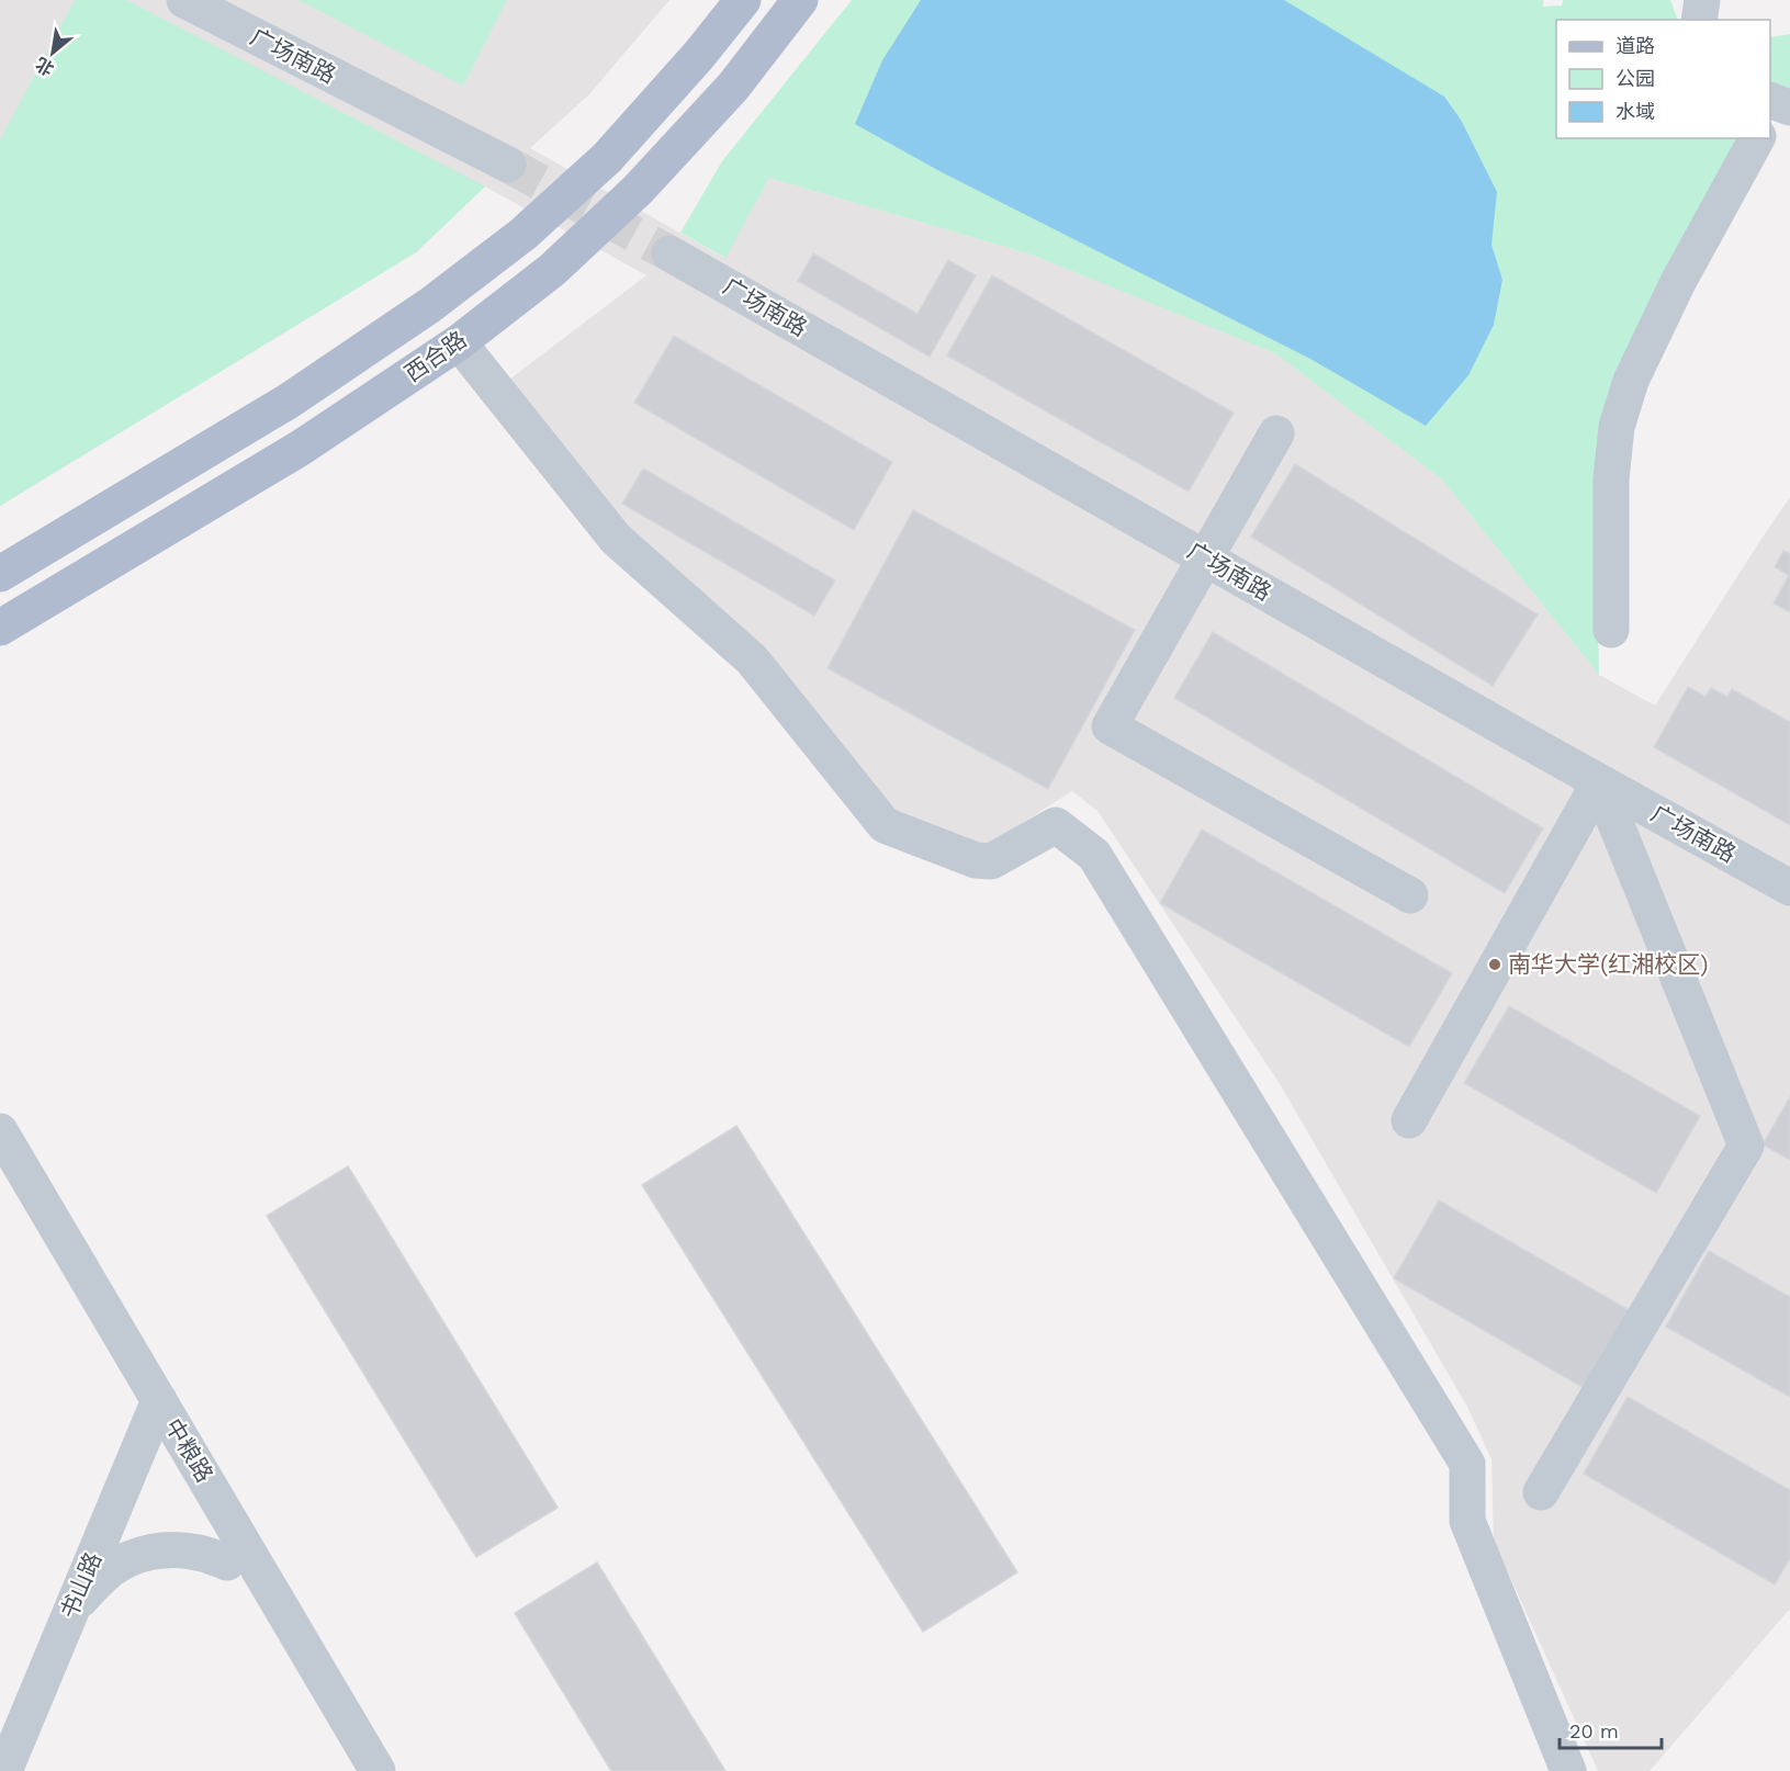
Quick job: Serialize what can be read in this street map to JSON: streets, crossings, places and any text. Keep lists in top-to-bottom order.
{
  "streets": {
    "main road": ["西合路"],
    "street": ["广场南路", "中粮路", "书山路"]
  },
  "crossings": [
    ["中粮路", "书山路"]
  ],
  "places": ["南华大学(红湘校区)"],
  "legend": ["道路", "公园", "水域"],
  "scale_bar": "20 m",
  "north": "bottom left"
}
